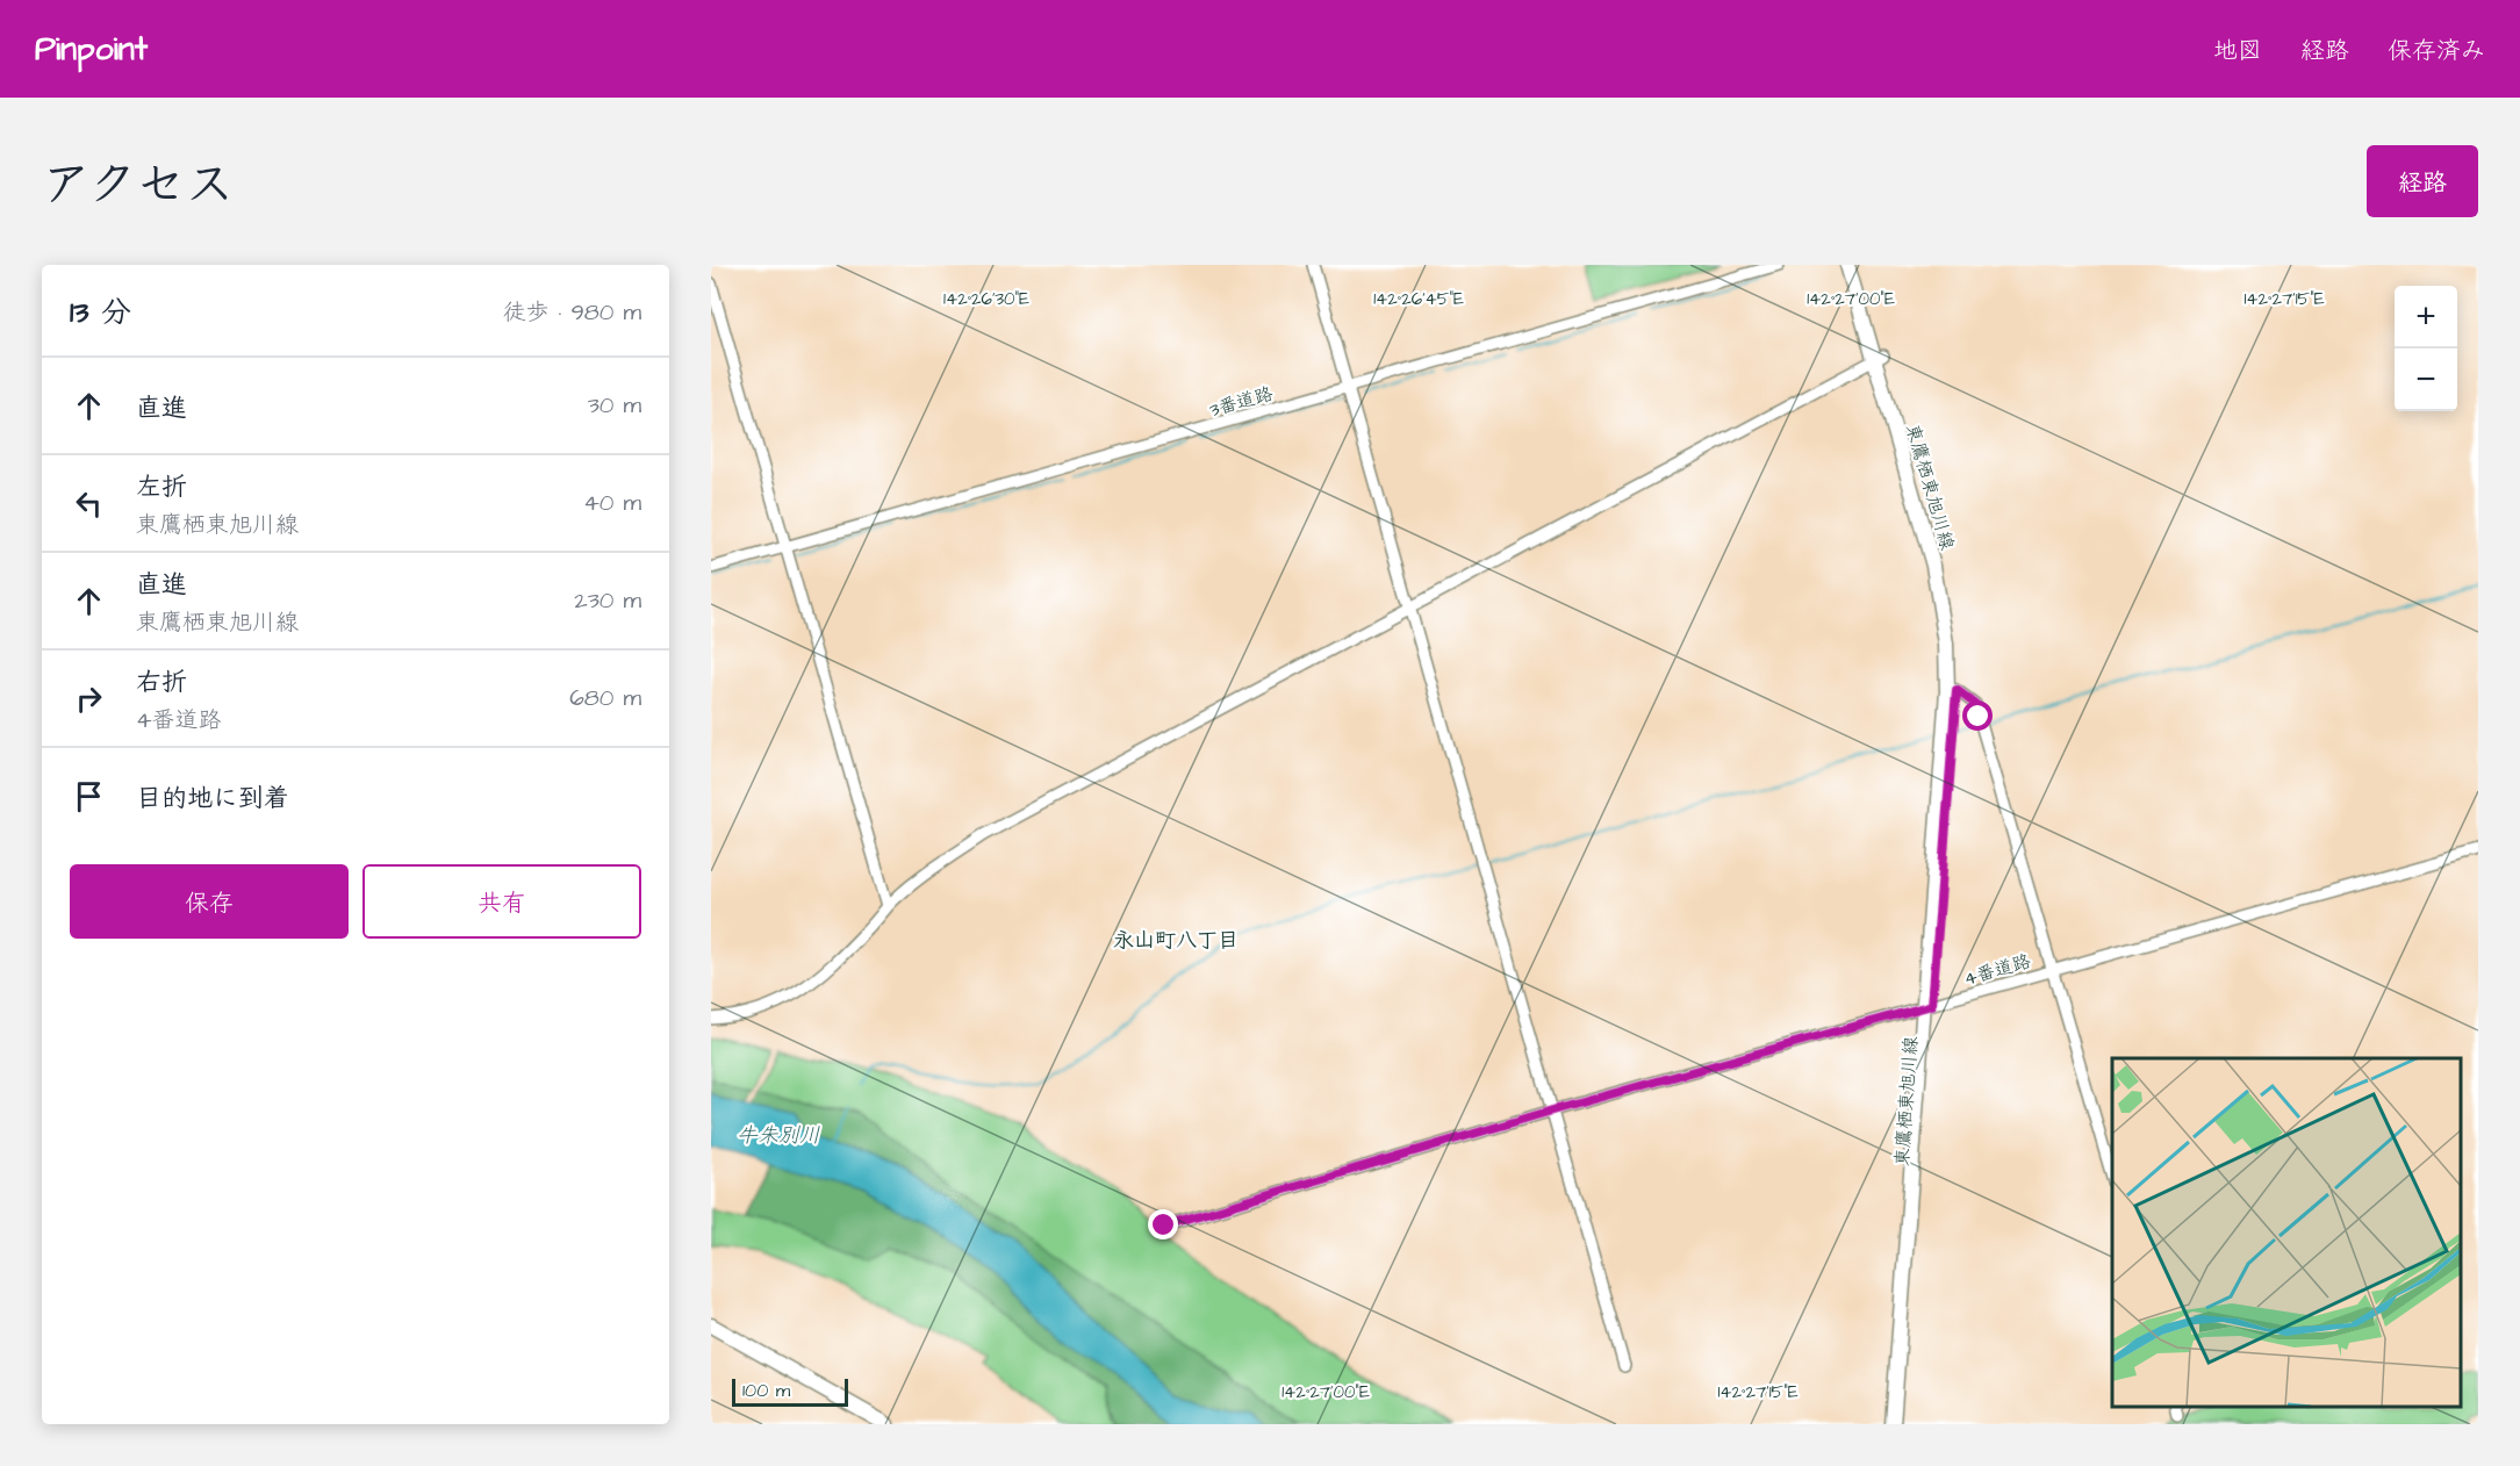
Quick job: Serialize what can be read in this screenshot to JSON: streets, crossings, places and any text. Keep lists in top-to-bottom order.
{
  "streets": {
    "main road": ["東鷹栖東旭川線"],
    "street": ["3番道路", "4番道路"]
  },
  "crossings": [
    ["東鷹栖東旭川線", "4番道路"]
  ],
  "districts": ["永山町八丁目"],
  "water": ["牛朱別川"],
  "scale_bar": "100 m",
  "page": {
    "header": "Pinpoint",
    "nav": ["地図", "経路", "保存済み"],
    "title": "アクセス",
    "buttons": [
      "経路",
      ["保存", "共有"]
    ],
    "heading": ["13 分", "徒歩 · 980 m"],
    "map_buttons": ["+", "−"],
    "list": [
      ["直進", "30 m"],
      ["左折", "東鷹栖東旭川線", "40 m"],
      ["直進", "東鷹栖東旭川線", "230 m"],
      ["右折", "4番道路", "680 m"],
      "目的地に到着"
    ],
    "scale": "100 m"
  },
  "coordinates": [
    "142°26'30\"E",
    "142°26'45\"E",
    "142°27'00\"E",
    "142°27'15\"E"
  ]
}
